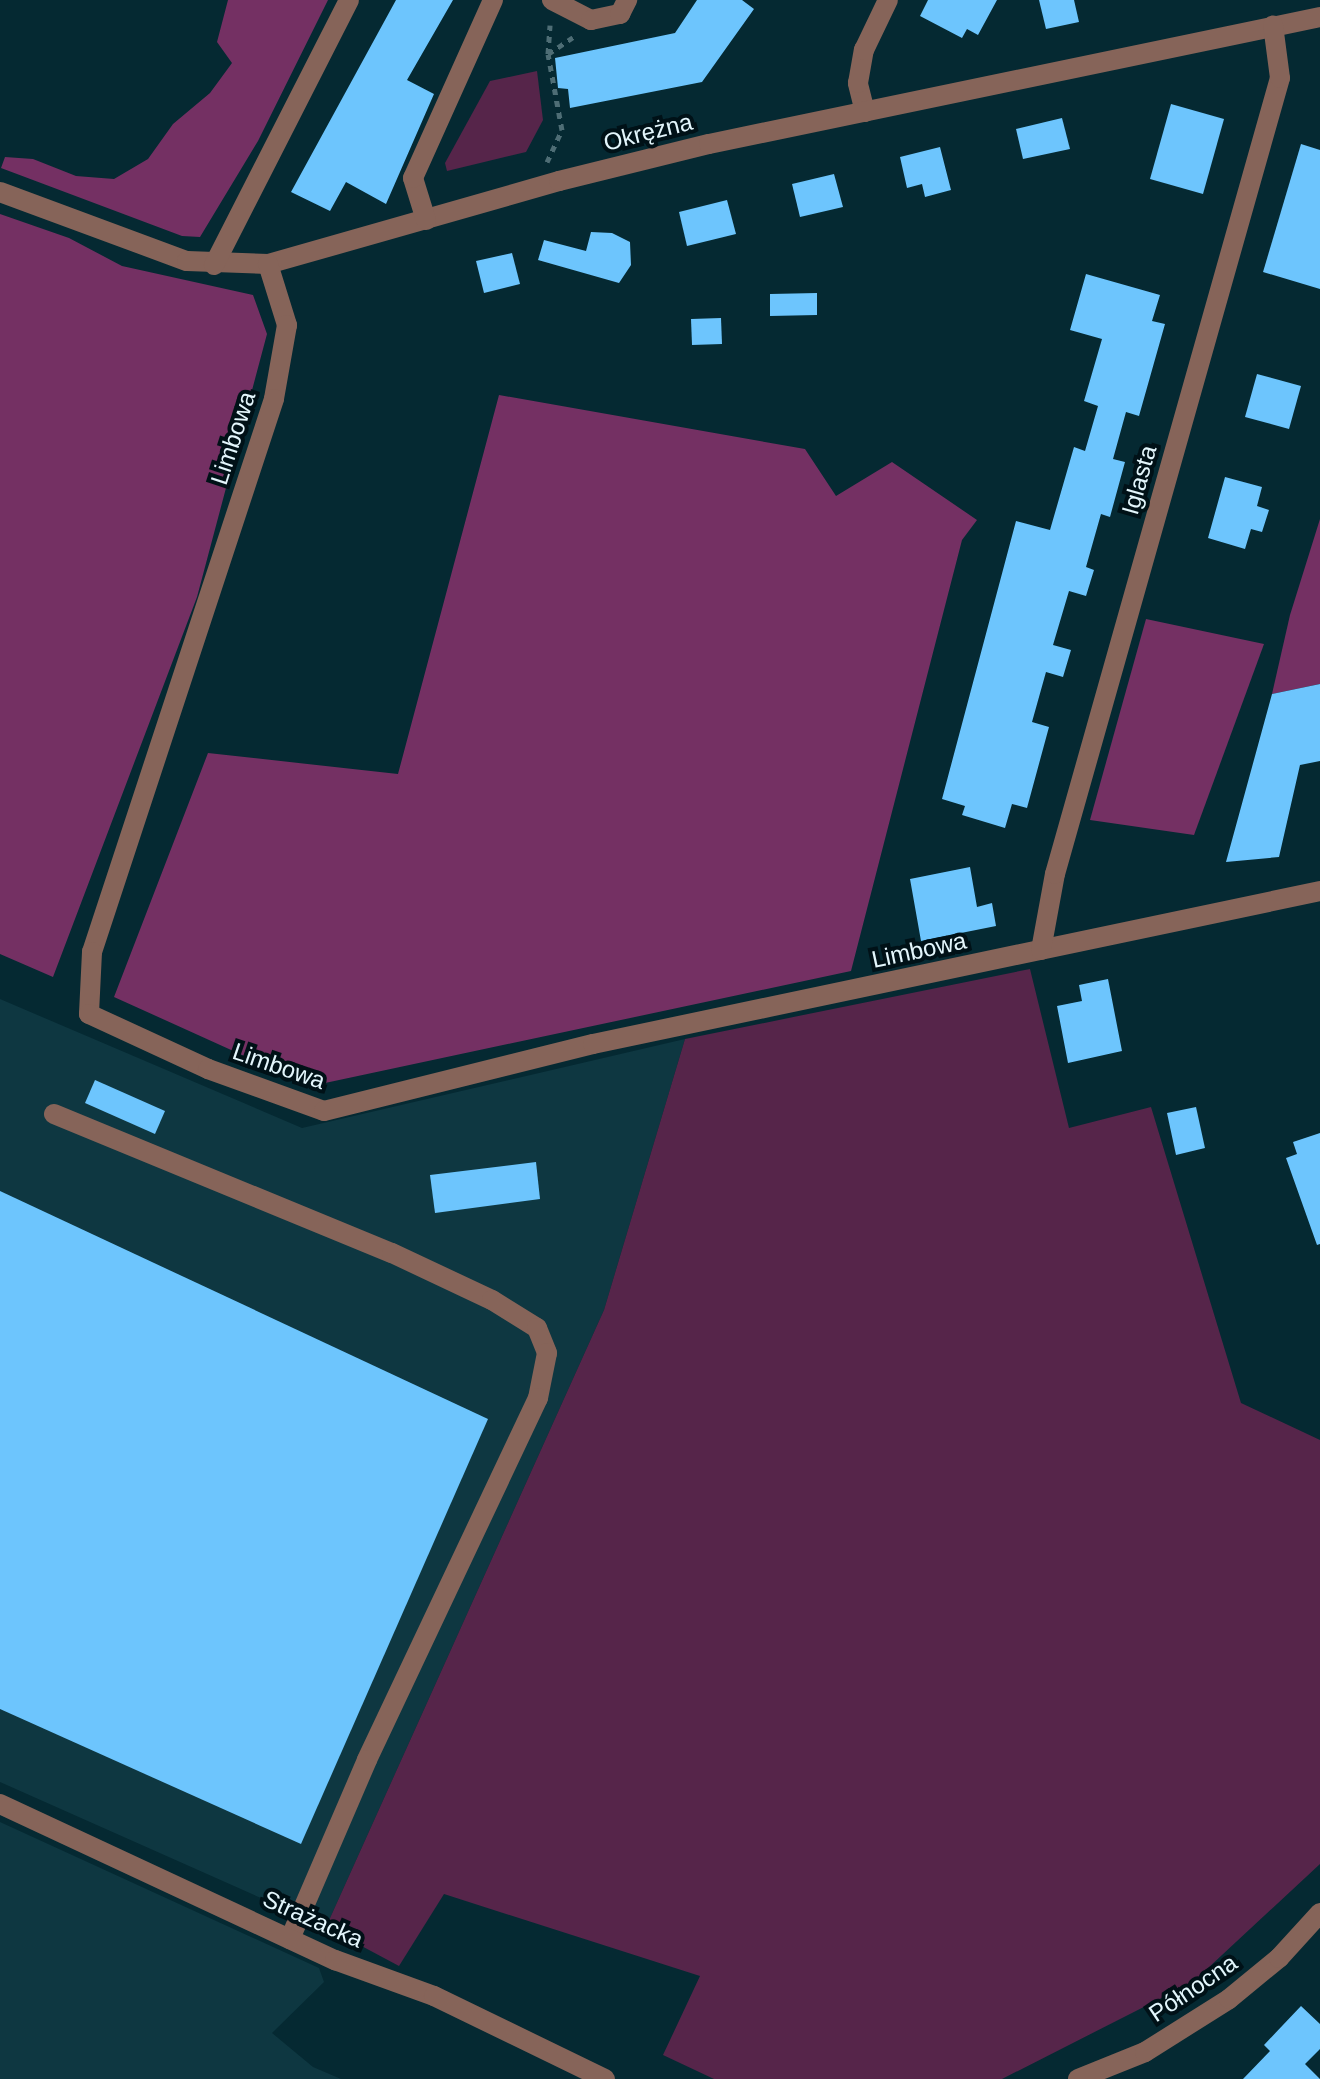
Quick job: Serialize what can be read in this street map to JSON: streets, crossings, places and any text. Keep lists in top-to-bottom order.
{
  "streets": {
    "street": [
      "Okrężna",
      "Limbowa",
      "Iglasta",
      "Strażacka",
      "Północna"
    ]
  },
  "crossings": [
    ["Okrężna", "Limbowa"],
    ["Okrężna", "Iglasta"],
    ["Limbowa", "Iglasta"]
  ]
}
